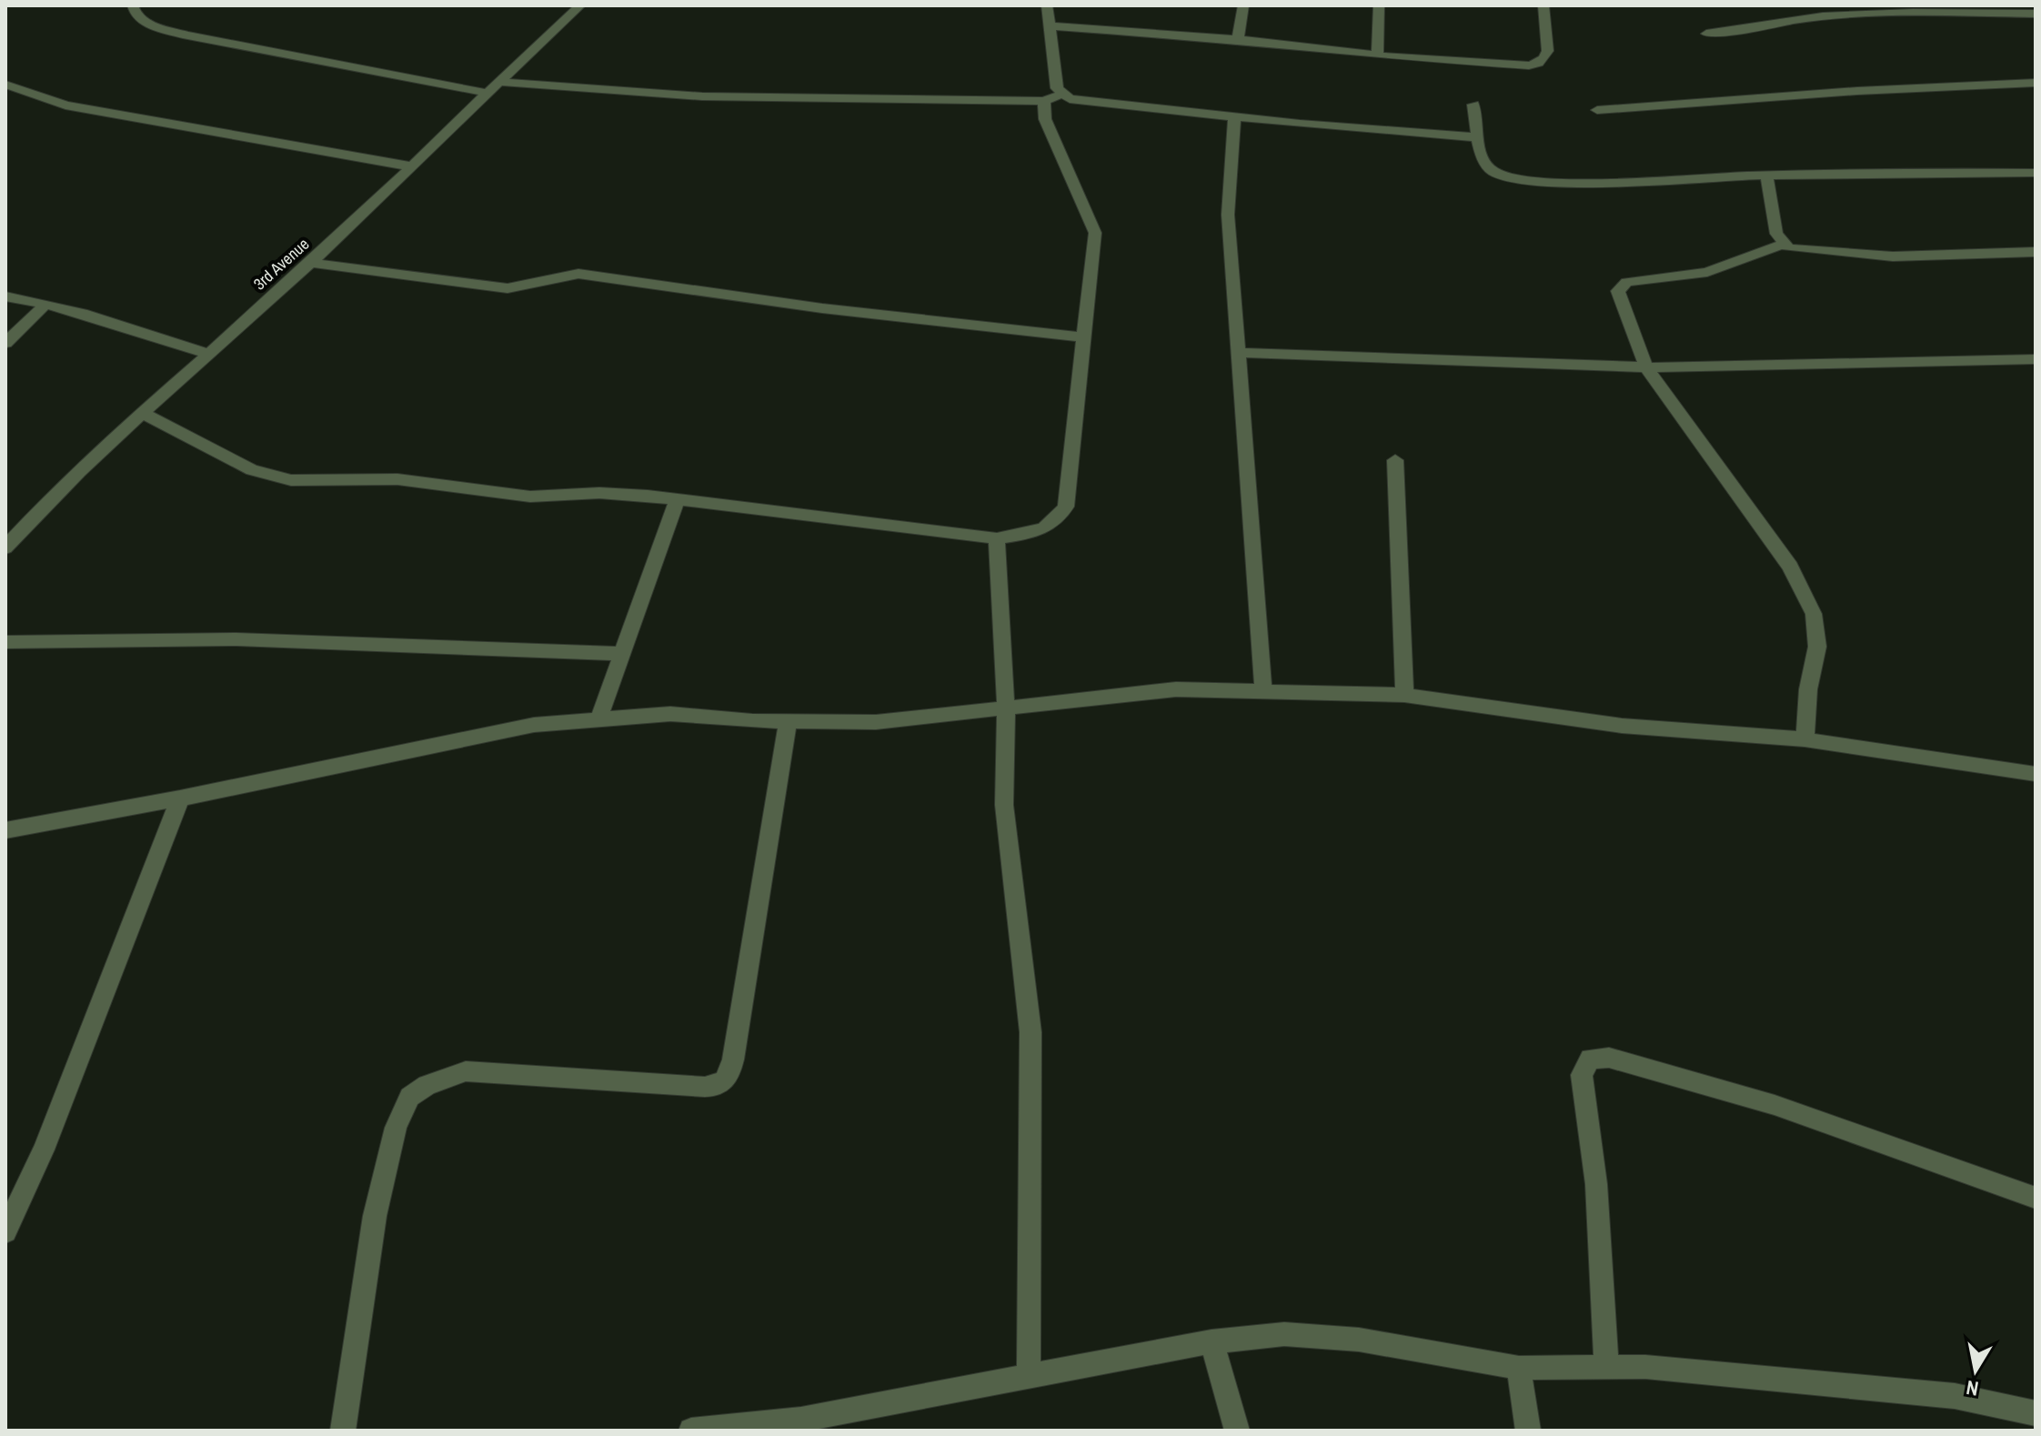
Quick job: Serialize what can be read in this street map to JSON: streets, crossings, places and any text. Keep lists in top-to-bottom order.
{
  "streets": {
    "street": ["3rd Avenue"]
  },
  "north": "bottom"
}
